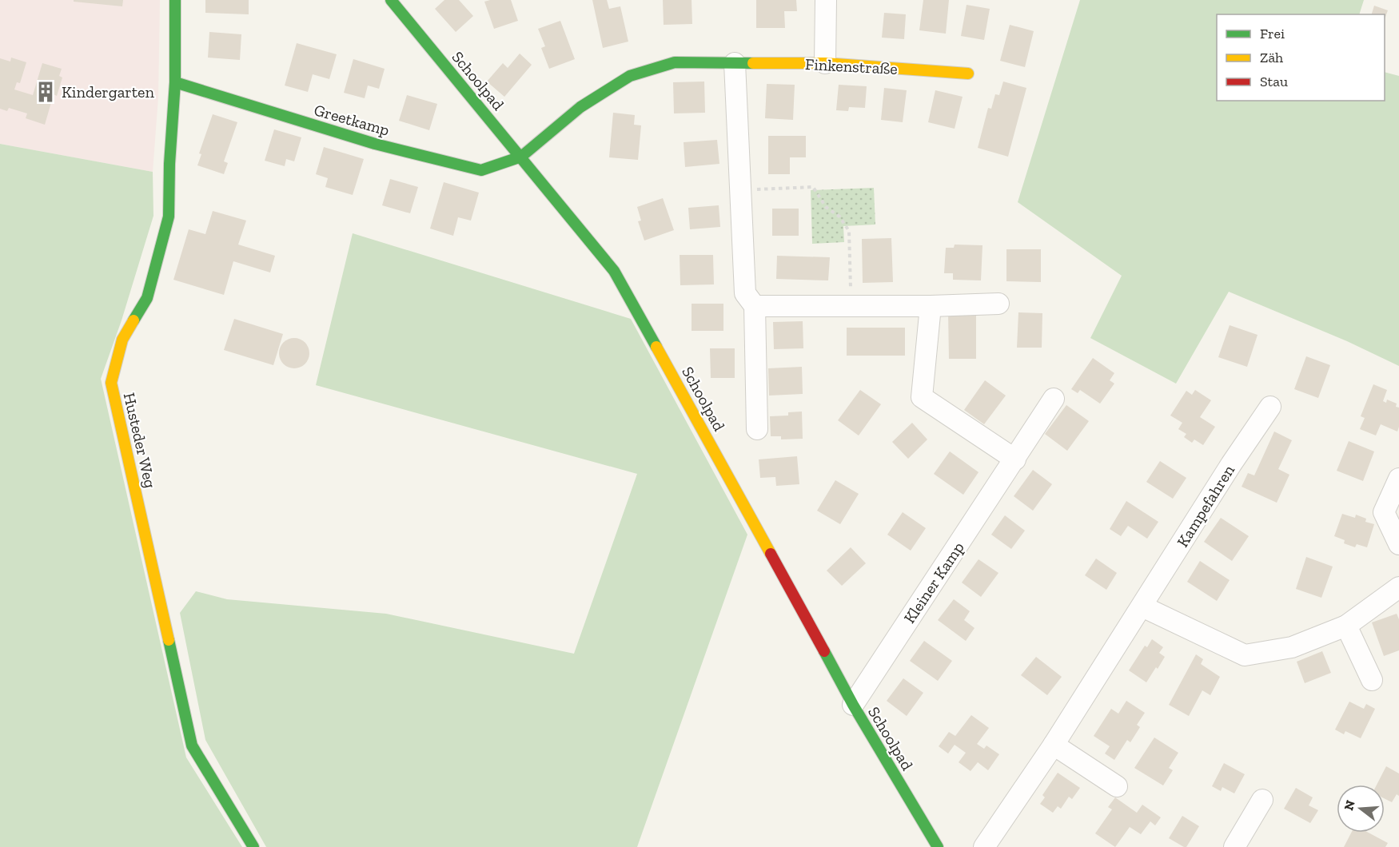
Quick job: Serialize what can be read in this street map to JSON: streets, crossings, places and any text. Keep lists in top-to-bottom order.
{
  "streets": {
    "street": [
      "Finkenstraße",
      "Schoolpad",
      "Greetkamp",
      "Husteder Weg",
      "Kampefahren",
      "Kleiner Kamp"
    ]
  },
  "crossings": [
    ["Finkenstraße", "Schoolpad"],
    ["Finkenstraße", "Greetkamp"],
    ["Schoolpad", "Greetkamp"],
    ["Schoolpad", "Kleiner Kamp"],
    ["Greetkamp", "Husteder Weg"]
  ],
  "places": {
    "building": ["Kindergarten"]
  },
  "legend": ["Frei", "Zäh", "Stau"],
  "north": "left"
}
